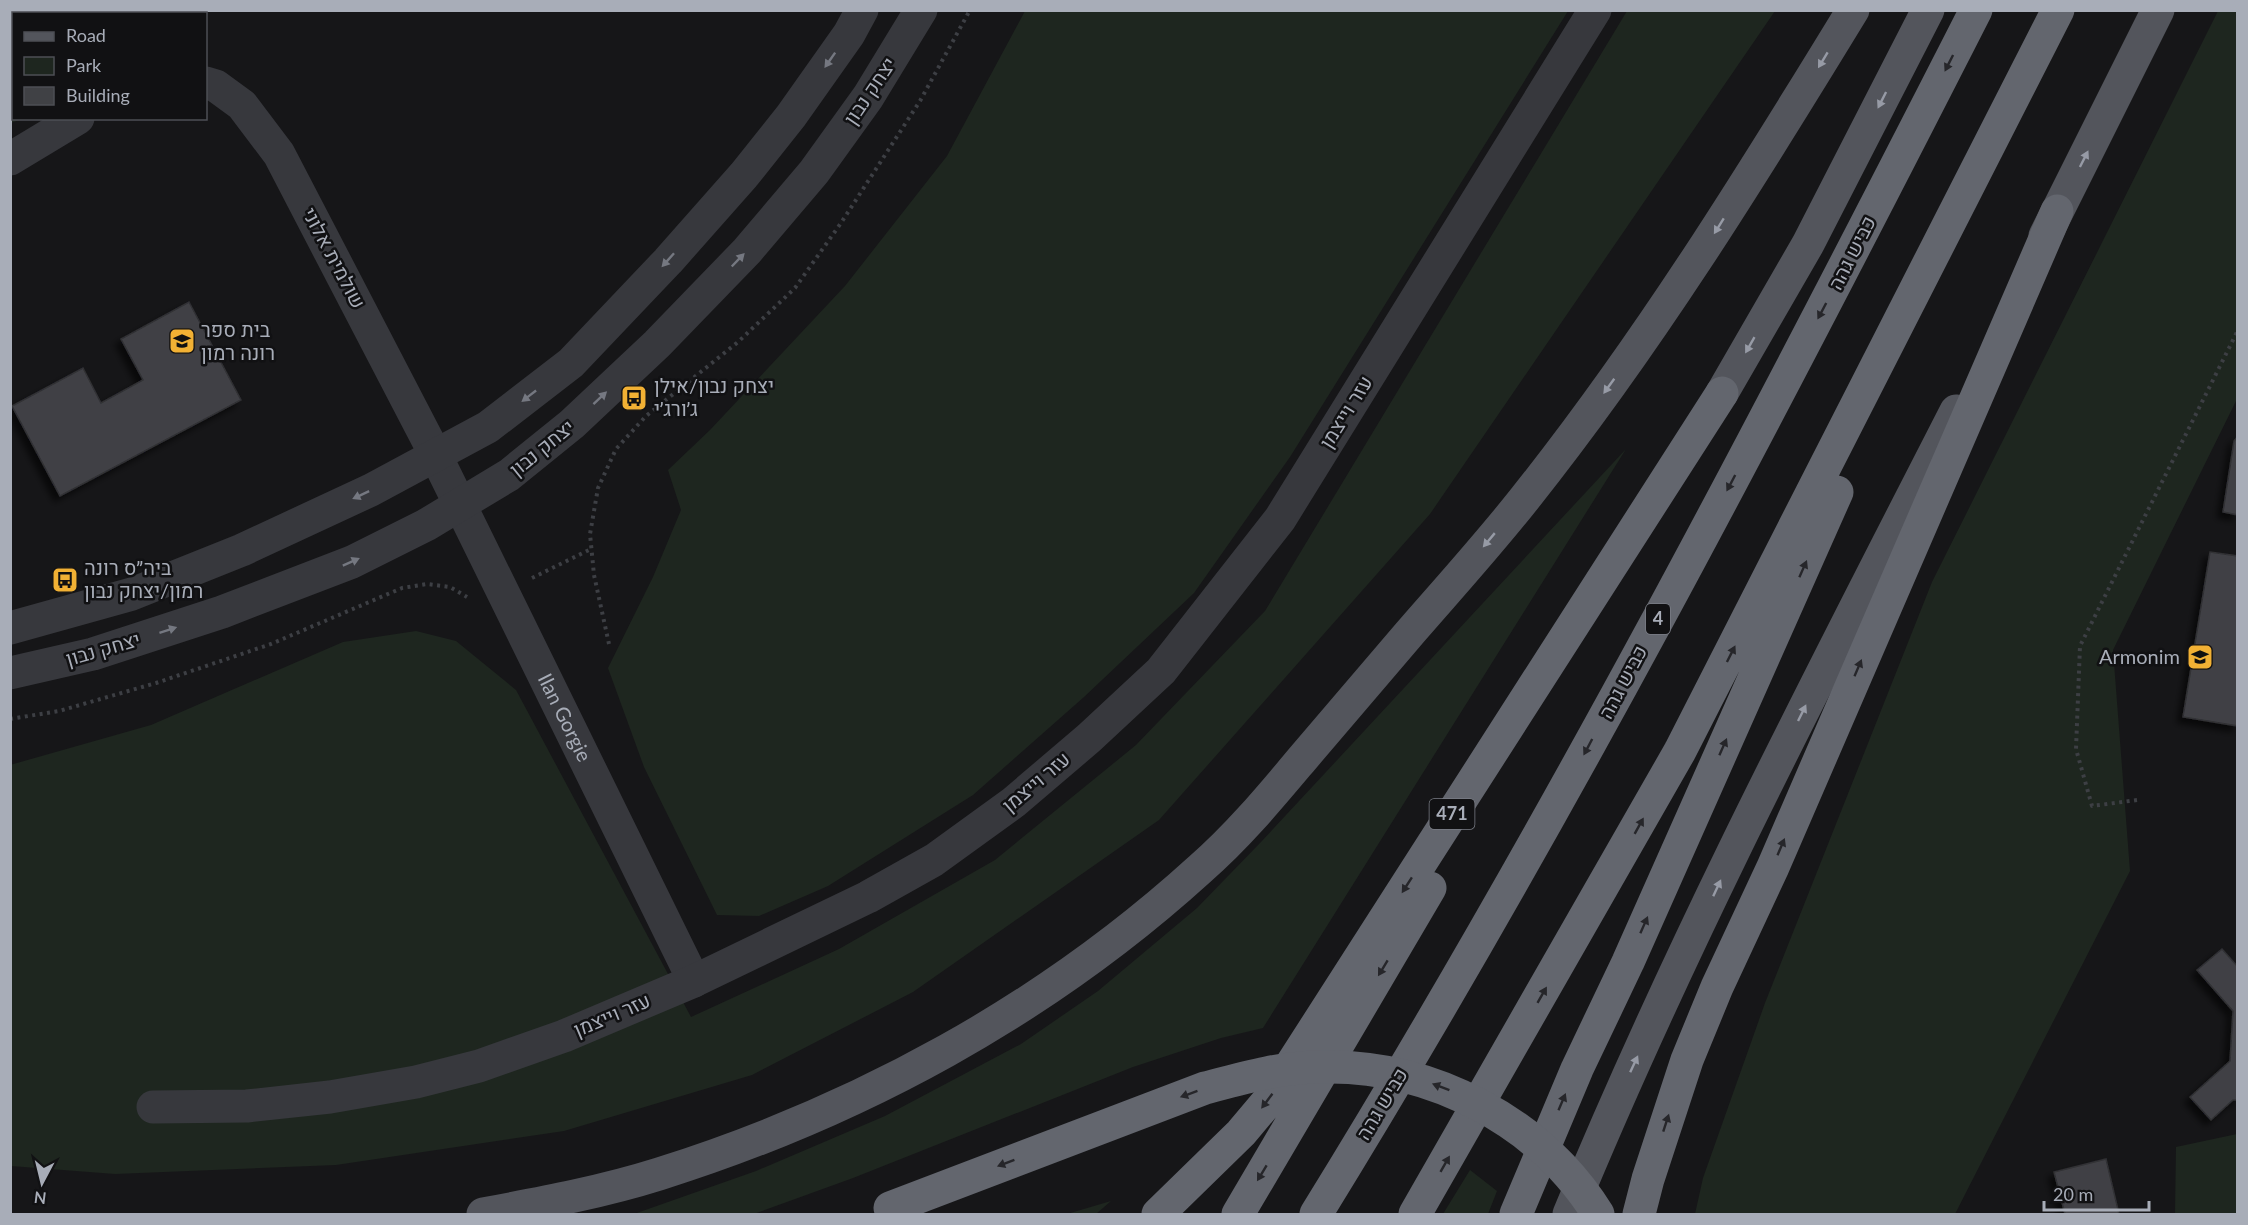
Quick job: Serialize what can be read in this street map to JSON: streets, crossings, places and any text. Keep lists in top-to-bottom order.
{
  "streets": {
    "highway": ["כביש גהה", "4", "471"],
    "street": [
      "יצחק נבון",
      "שולמית אלוני",
      "עזר וייצמן",
      "Ilan Gorgie"
    ]
  },
  "crossings": [
    ["יצחק נבון", "Ilan Gorgie"],
    ["שולמית אלוני", "Ilan Gorgie"],
    ["עזר וייצמן", "Ilan Gorgie"]
  ],
  "places": {
    "school or university": ["בית ספר רונה רמון", "Armonim"],
    "bus stop": ["יצחק נבון/אילן ג׳ורג׳י", "ביה״ס רונה רמון/יצחק נבון"]
  },
  "legend": ["Road", "Park", "Building"],
  "scale_bar": "20 m",
  "north": "bottom"
}
